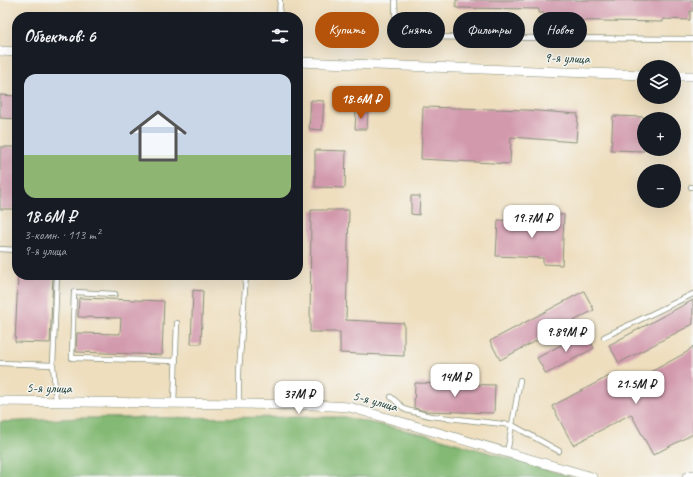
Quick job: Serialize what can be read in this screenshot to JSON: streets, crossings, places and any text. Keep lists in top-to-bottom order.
{
  "streets": {
    "street": ["9-я улица", "5-я улица"]
  },
  "page": {
    "chip": [
      "Купить",
      "Снять",
      "Фильтры",
      "Новое"
    ],
    "heading": "Объектов: 6",
    "map_buttons": ["+", "−"],
    "list": [
      {
        "name": "18.6M ₽",
        "note": "3-комн. · 113 m² · 9-я улица"
      }
    ],
    "price": [
      "18.6M ₽",
      "19.7M ₽",
      "9.89M ₽",
      "14M ₽",
      "21.5M ₽",
      "37M ₽"
    ]
  }
}
